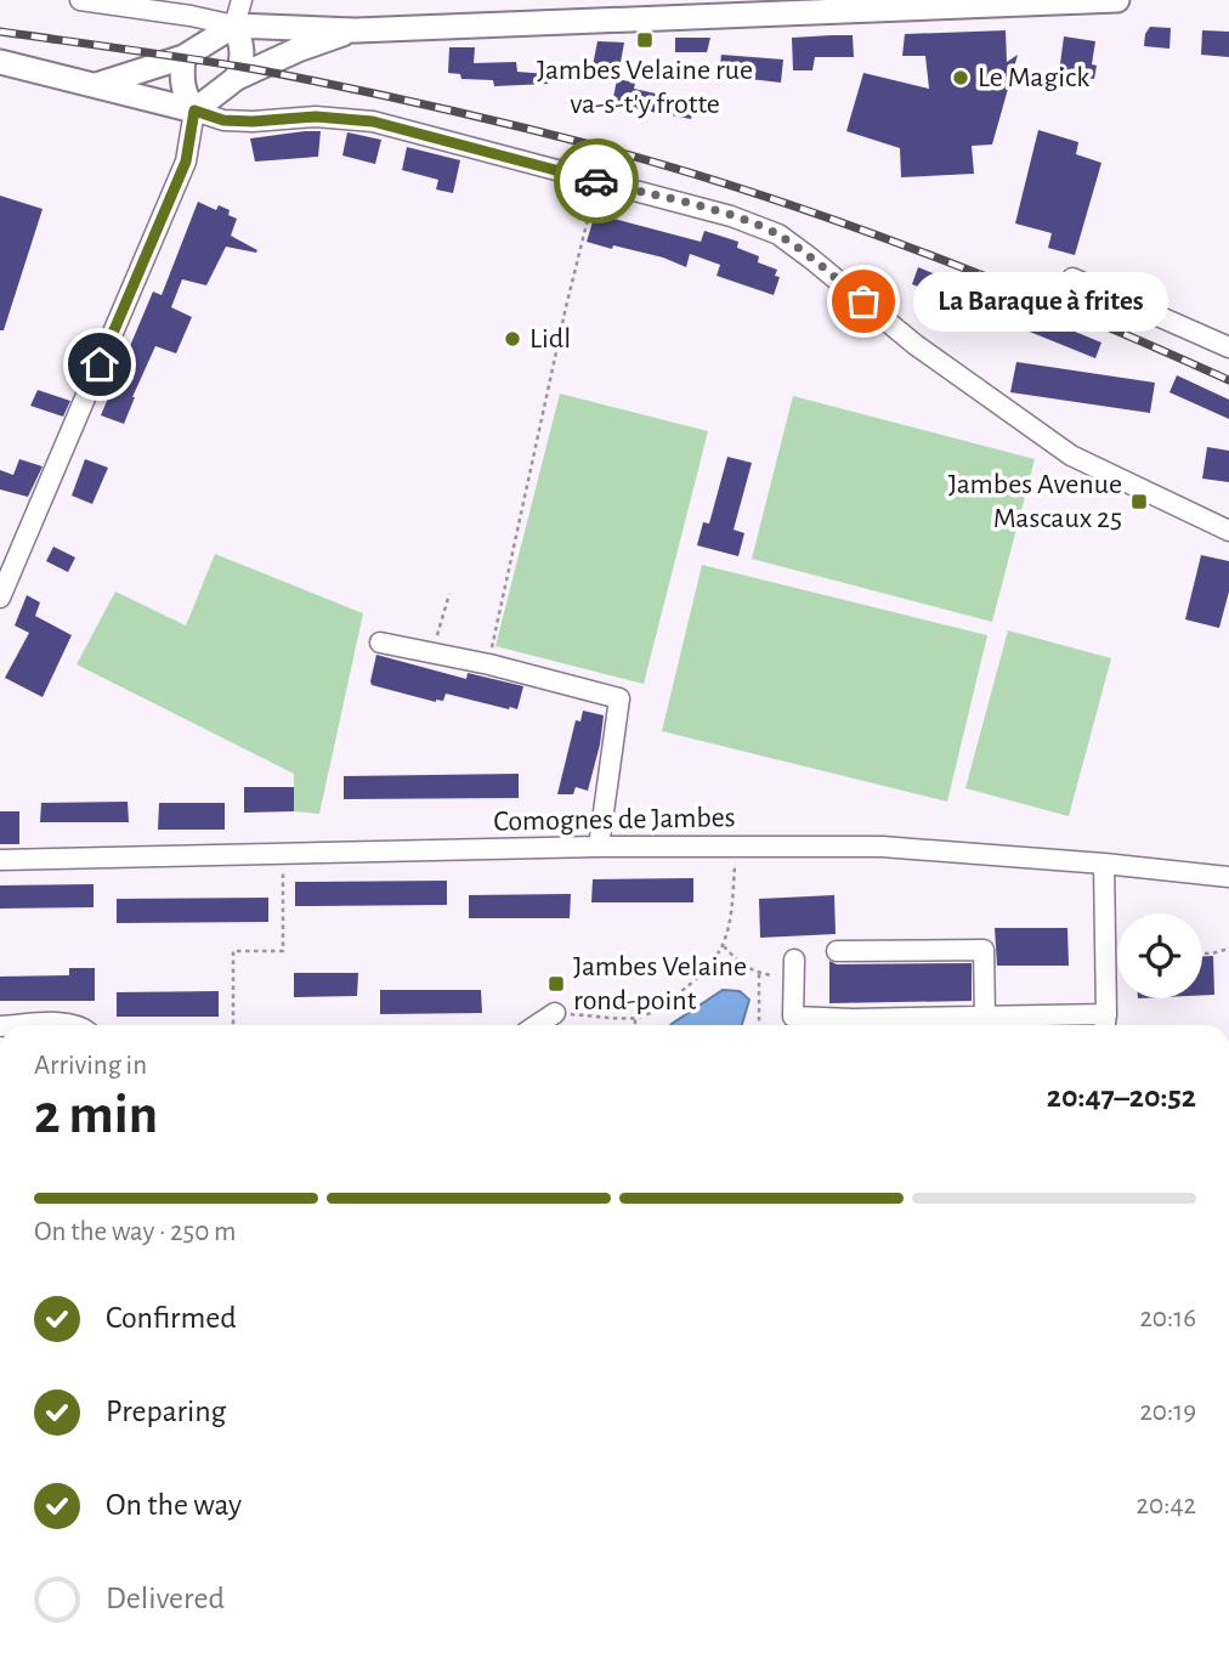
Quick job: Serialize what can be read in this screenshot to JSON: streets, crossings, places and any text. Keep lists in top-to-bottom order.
{
  "streets": {
    "street": ["Comognes de Jambes"]
  },
  "places": {
    "transit": ["Jambes Velaine rue va-s-t'y frotte", "Jambes Avenue Mascaux 25", "Jambes Velaine rond-point"],
    "other": ["Le Magick", "La Baraque à frites", "Lidl"]
  },
  "page": {
    "bubble": "La Baraque à frites",
    "heading": ["2 min", "Arriving in", "20:47–20:52"],
    "bar": "On the way · 250 m",
    "list": [
      ["Confirmed", "20:16"],
      ["Preparing", "20:19"],
      ["On the way", "20:42"],
      "Delivered"
    ]
  }
}
